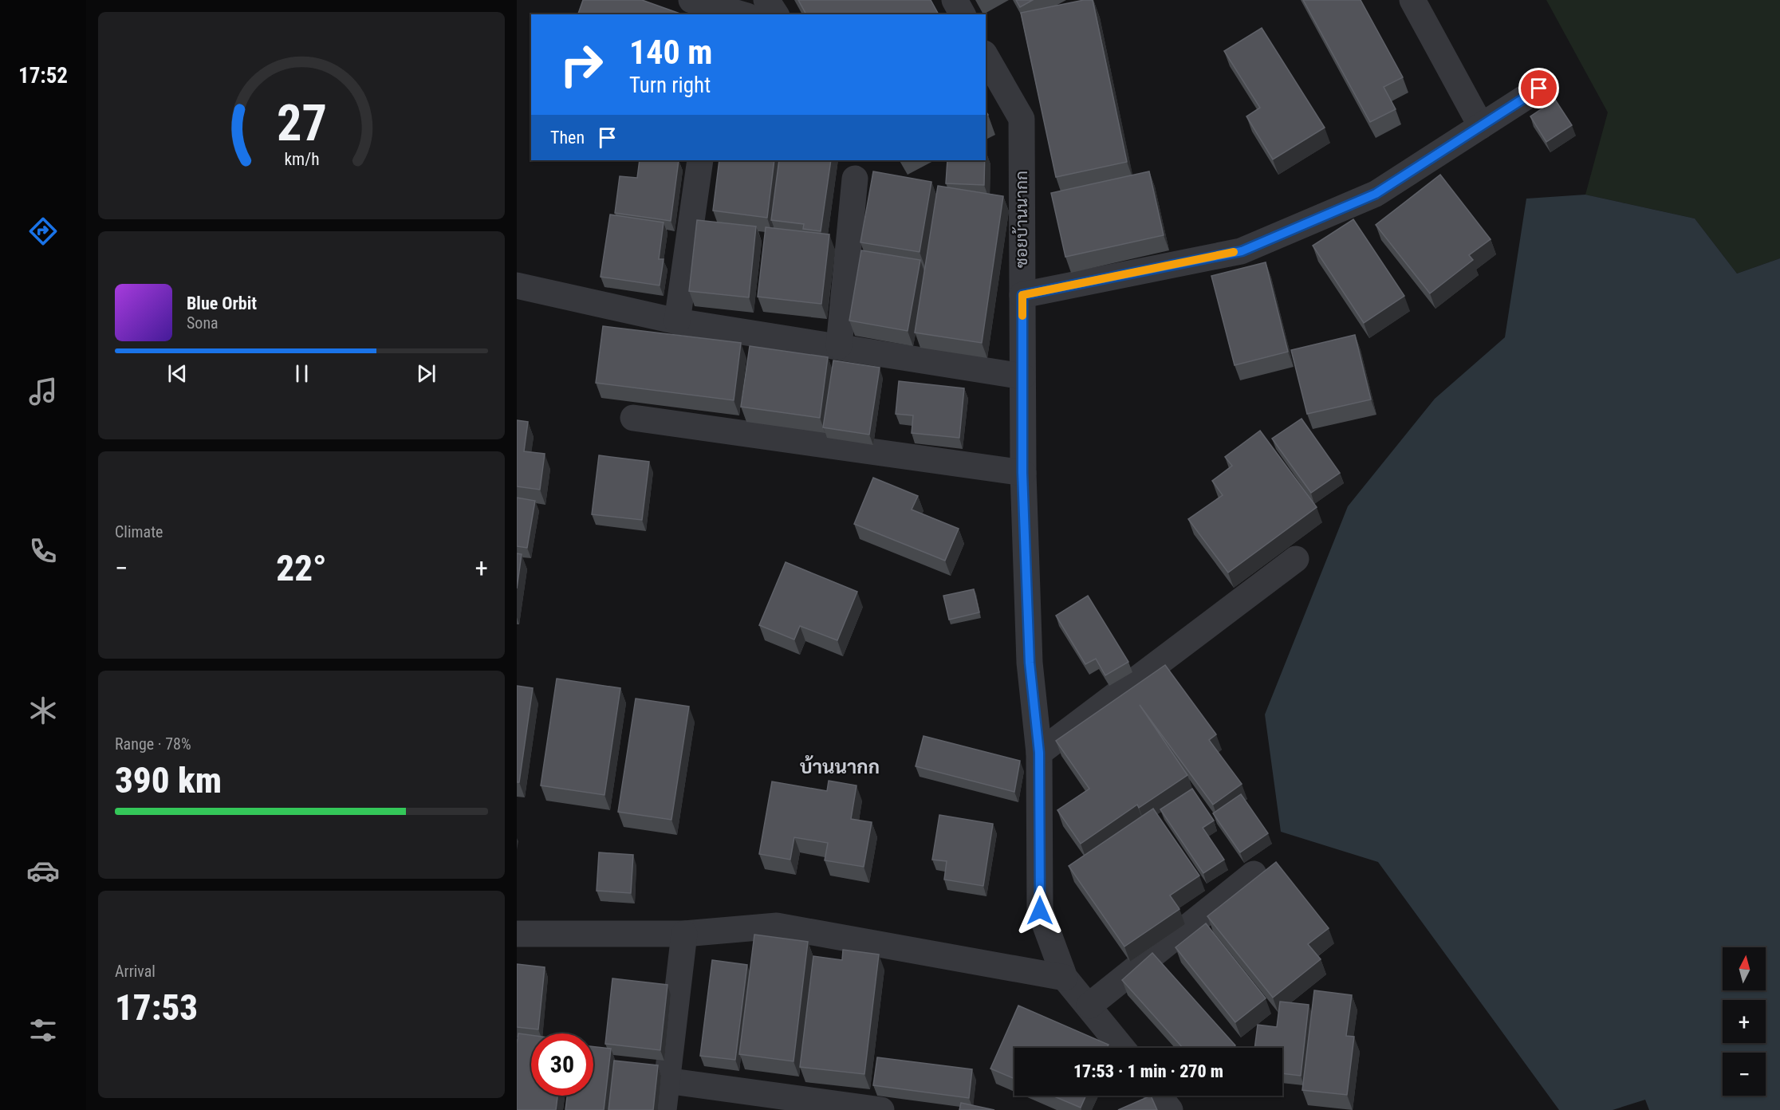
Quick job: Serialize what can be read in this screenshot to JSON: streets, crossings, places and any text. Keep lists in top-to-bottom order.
{
  "streets": {
    "street": ["ซอยบ้านนากก"]
  },
  "districts": ["บ้านนากก"],
  "north": "top",
  "page": {
    "tabs": "17:52",
    "turn": ["140 m", "Turn right"],
    "then": "Then",
    "song": ["Blue Orbit", "Sona"],
    "tile": [
      "Climate",
      ["Range · 78%", "390 km"],
      ["Arrival", "17:53"]
    ],
    "heat": ["−", "22°", "+"],
    "map_buttons": ["+", "−"],
    "limit": "30",
    "trip": "17:53 · 1 min · 270 m",
    "gauge": ["27", "km/h"]
  }
}
